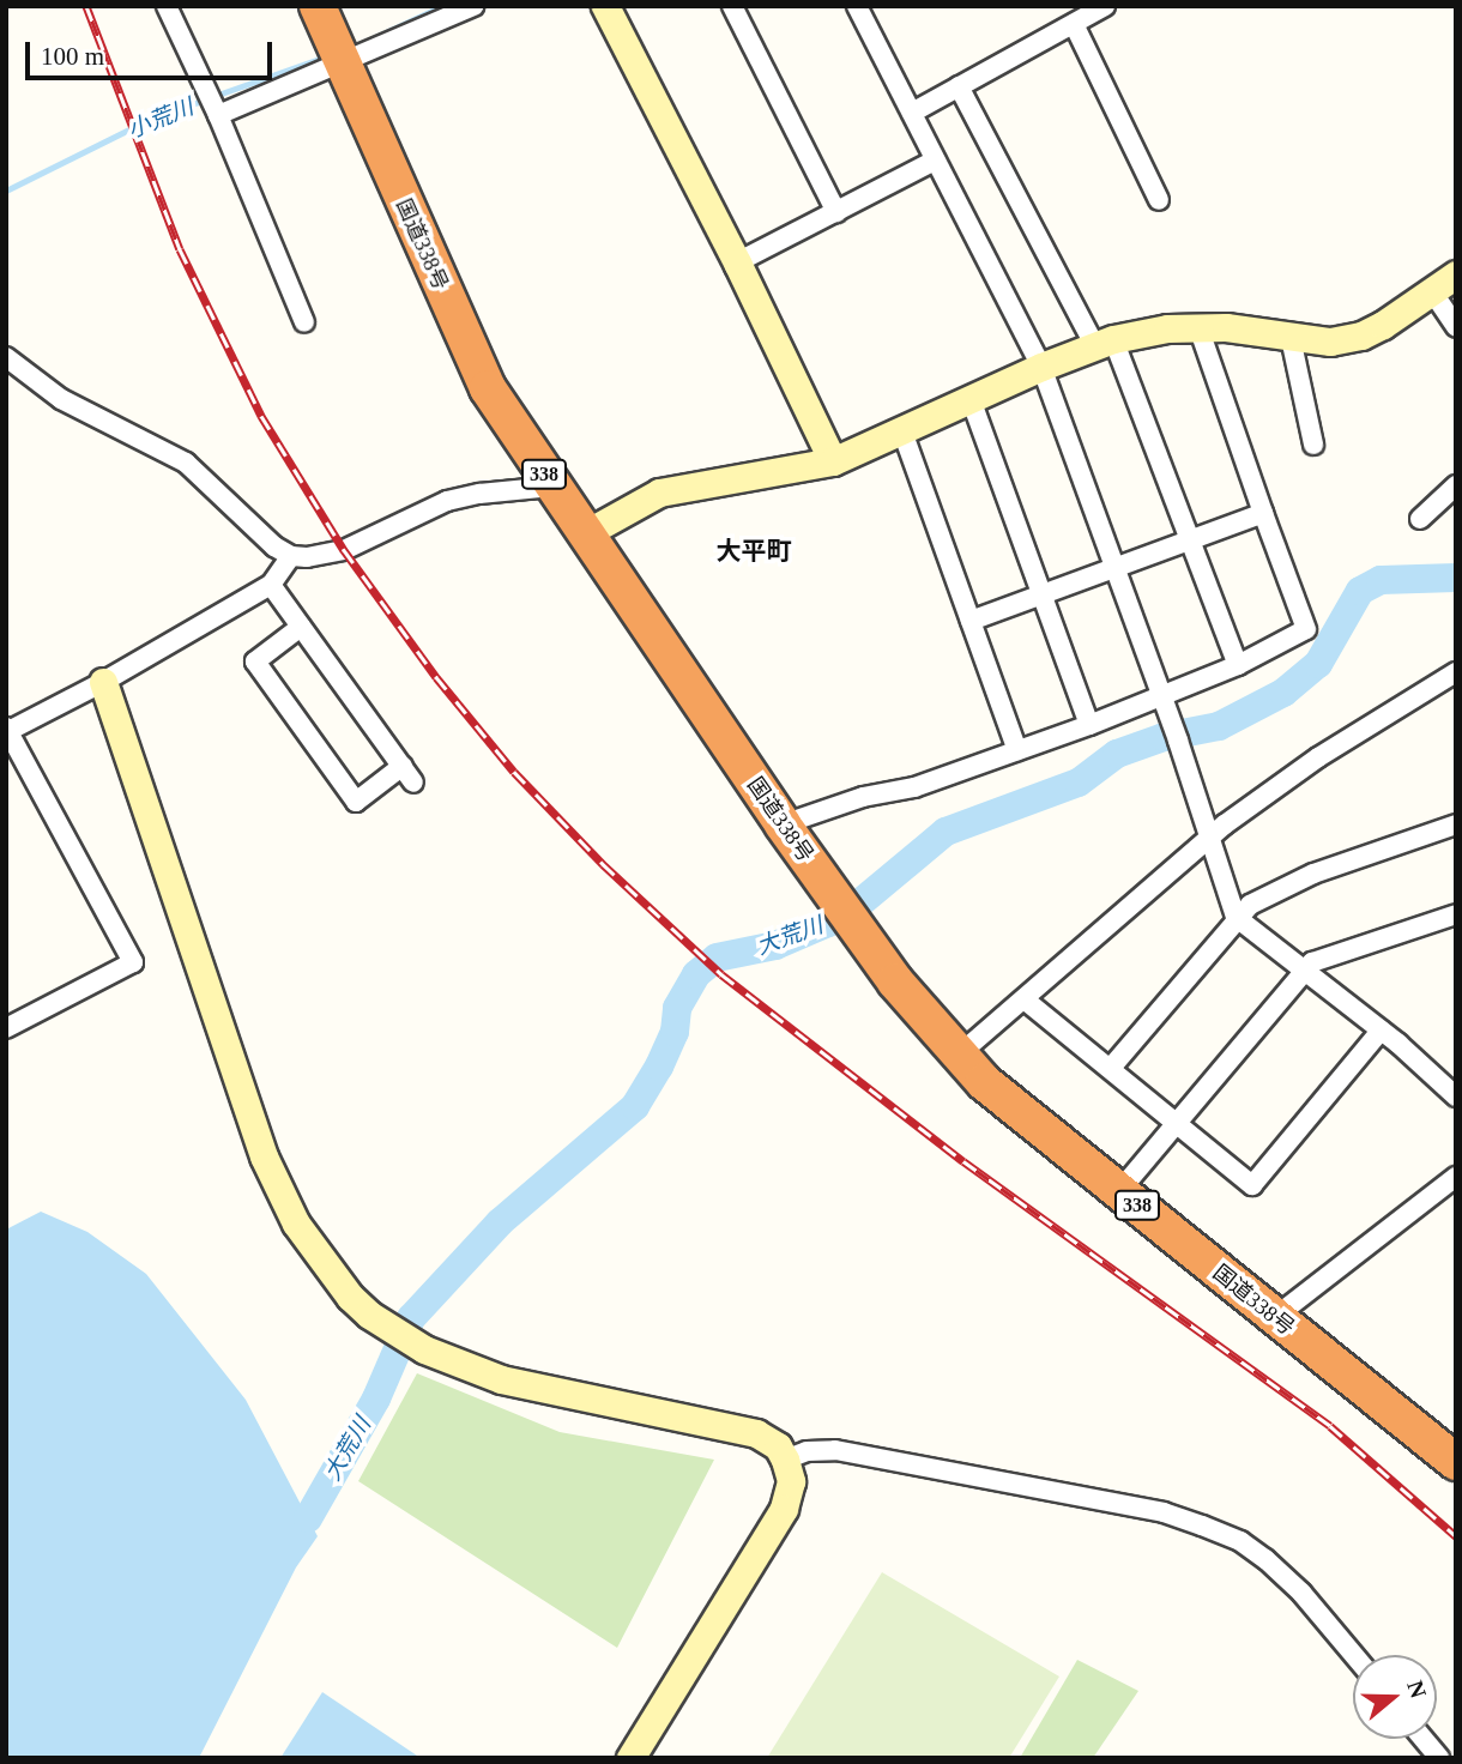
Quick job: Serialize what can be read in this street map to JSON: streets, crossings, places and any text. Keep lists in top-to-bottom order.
{
  "streets": {
    "highway": ["国道338号", "338"]
  },
  "districts": ["大平町"],
  "water": ["小荒川", "大荒川"],
  "scale_bar": "100 m",
  "north": "right"
}
